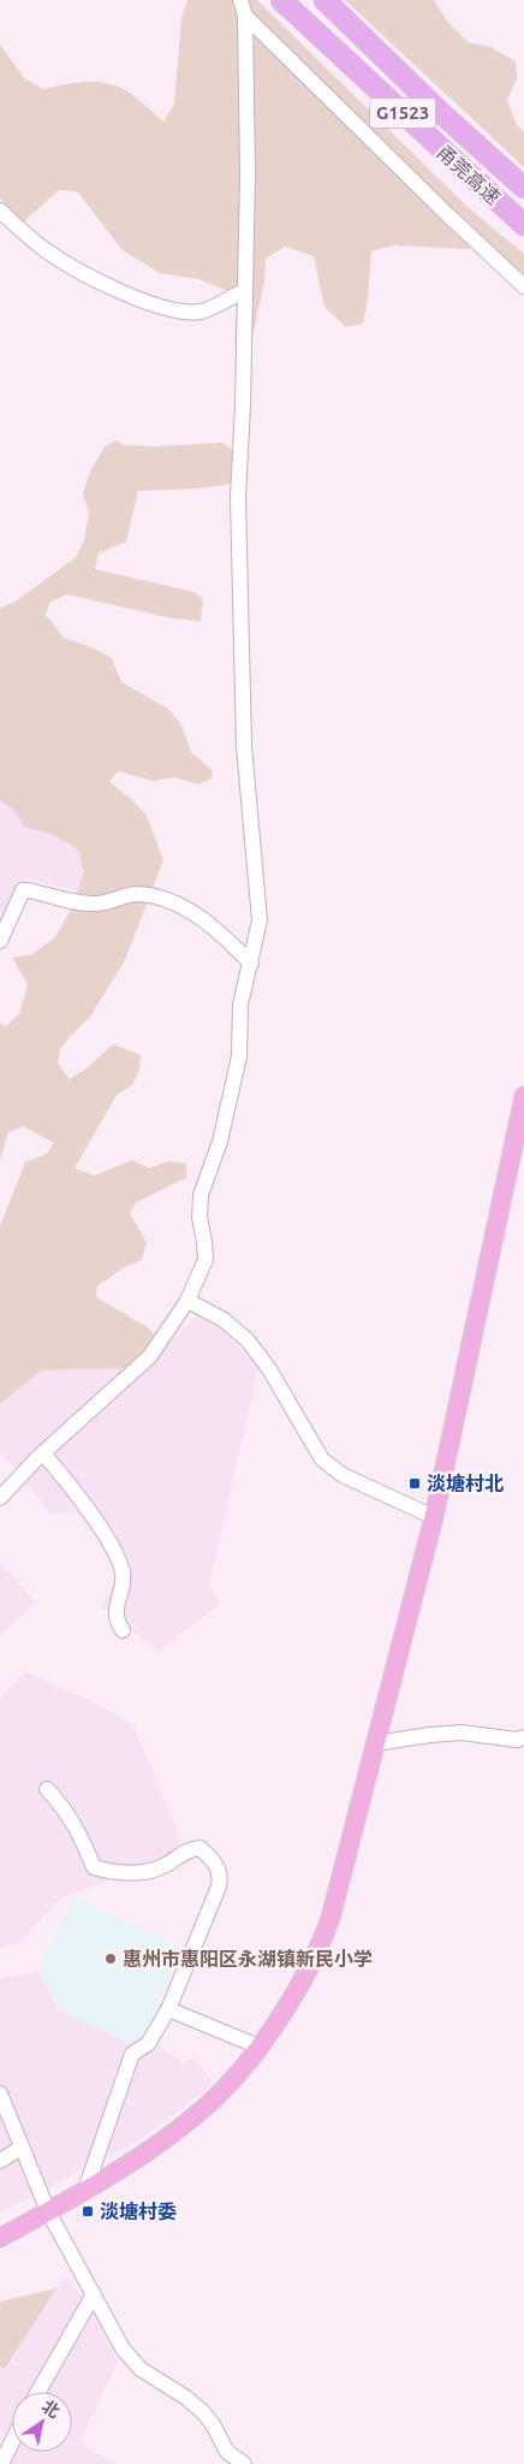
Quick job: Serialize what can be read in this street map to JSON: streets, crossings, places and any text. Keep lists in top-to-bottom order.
{
  "streets": {
    "highway": ["G1523", "甬莞高速"]
  },
  "places": {
    "transit": ["淡塘村北", "淡塘村委"],
    "other": ["惠州市惠阳区永湖镇新民小学"]
  },
  "north": "top right"
}
